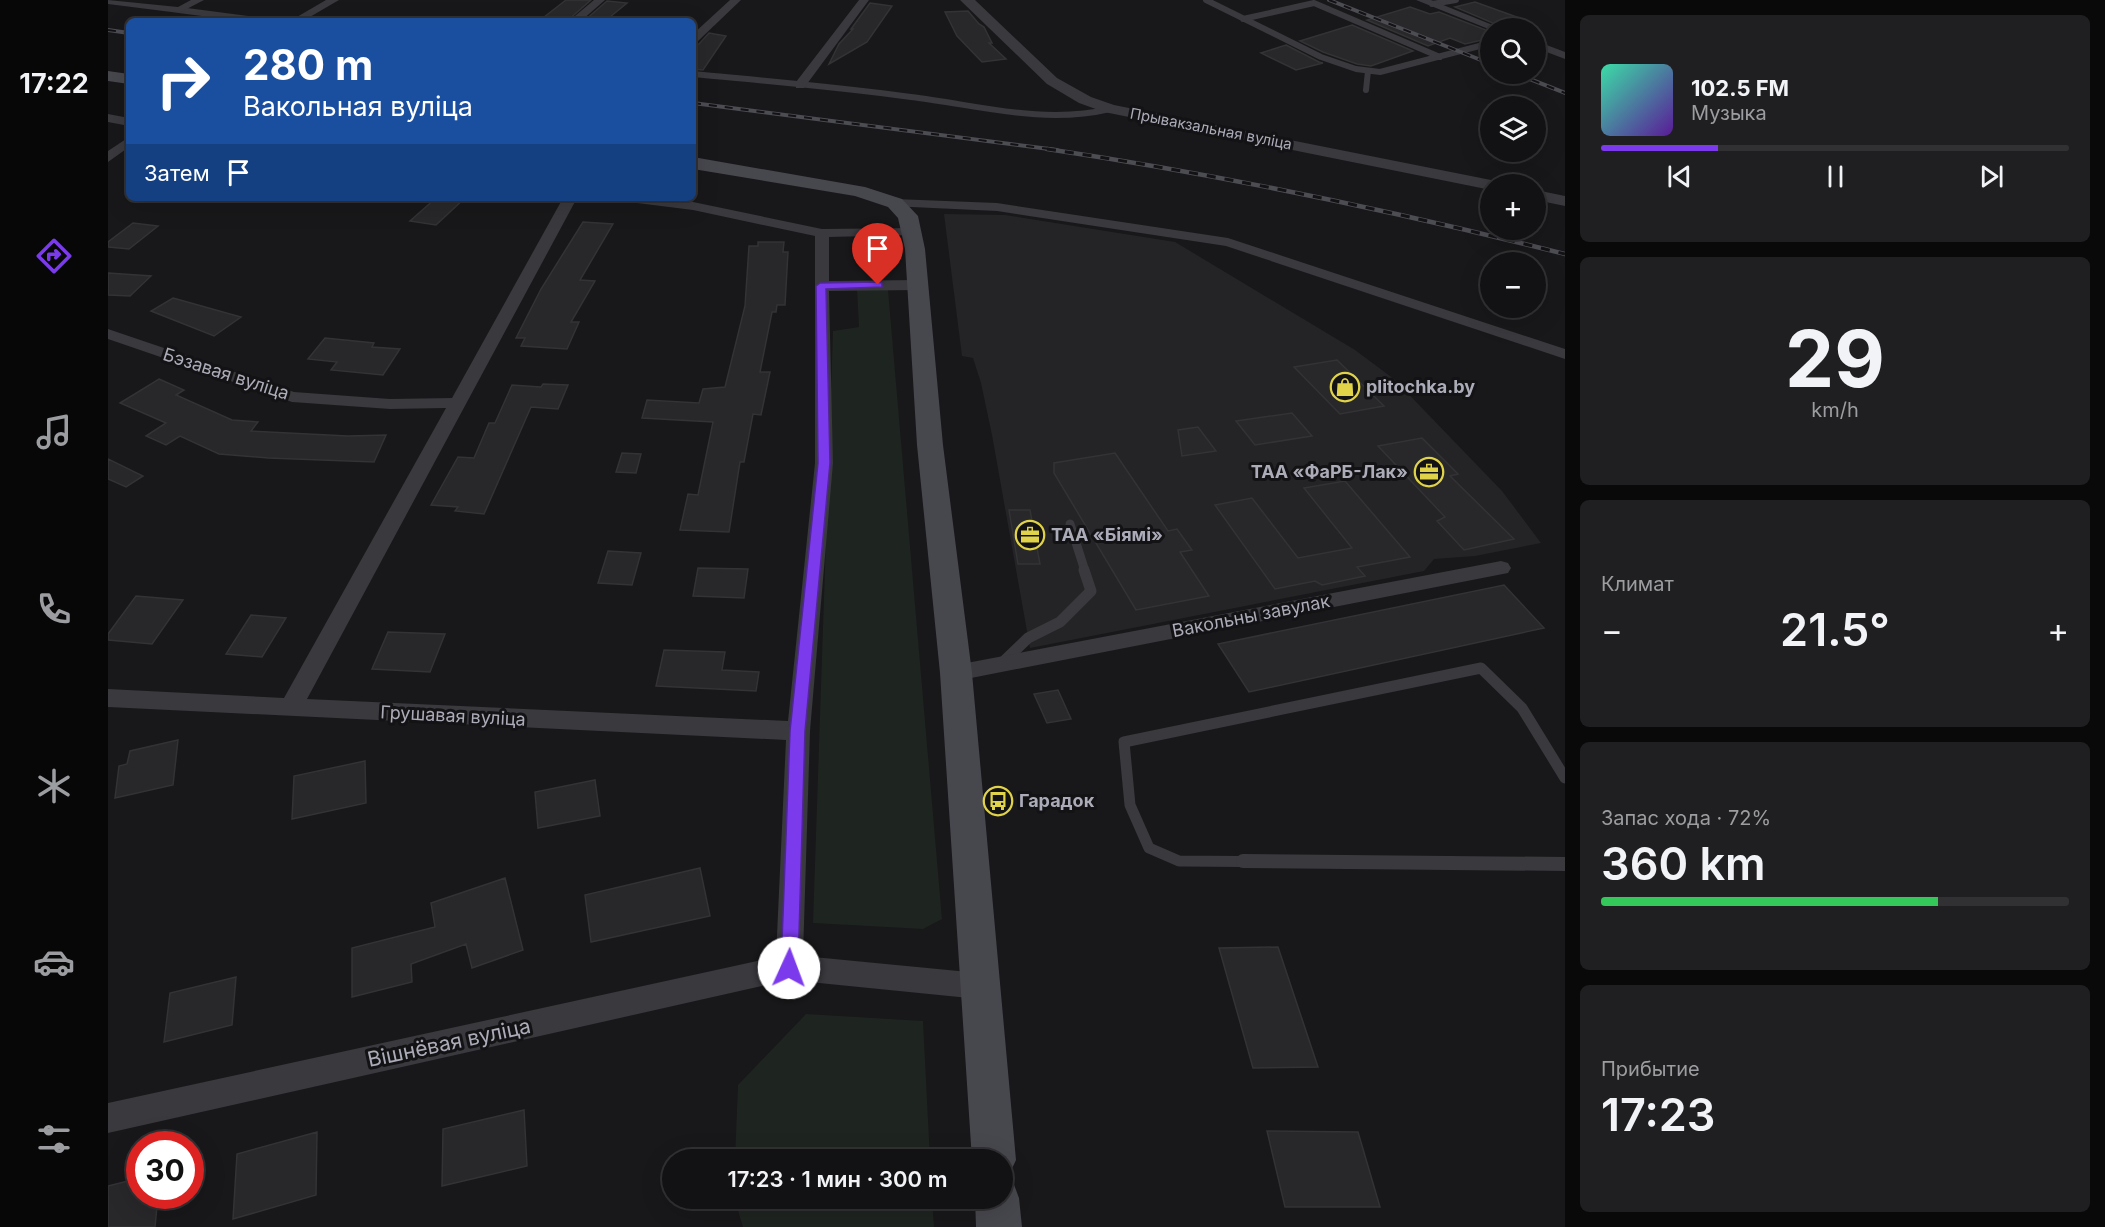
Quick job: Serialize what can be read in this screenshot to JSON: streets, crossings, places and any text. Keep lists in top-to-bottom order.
{
  "streets": {
    "street": [
      "Прывакзальная вуліца",
      "Бэзавая вуліца",
      "Вакольны завулак",
      "Грушавая вуліца",
      "Вішнёвая вуліца"
    ]
  },
  "places": {
    "shop": ["plitochka.by"],
    "office": ["ТАА «ФаРБ-Лак»", "ТАА «Біямі»"],
    "bus stop": ["Гарадок"]
  },
  "page": {
    "tabs": "17:22",
    "map_buttons": ["+", "−"],
    "turn": ["280 m", "Вакольная вуліца"],
    "song": ["102.5 FM", "Музыка"],
    "then": "Затем",
    "tile": [
      ["29", "km/h"],
      "Климат",
      ["Запас хода · 72%", "360 km"],
      ["Прибытие", "17:23"]
    ],
    "heat": ["−", "21.5°", "+"],
    "limit": "30",
    "trip": "17:23 · 1 мин · 300 m"
  }
}
